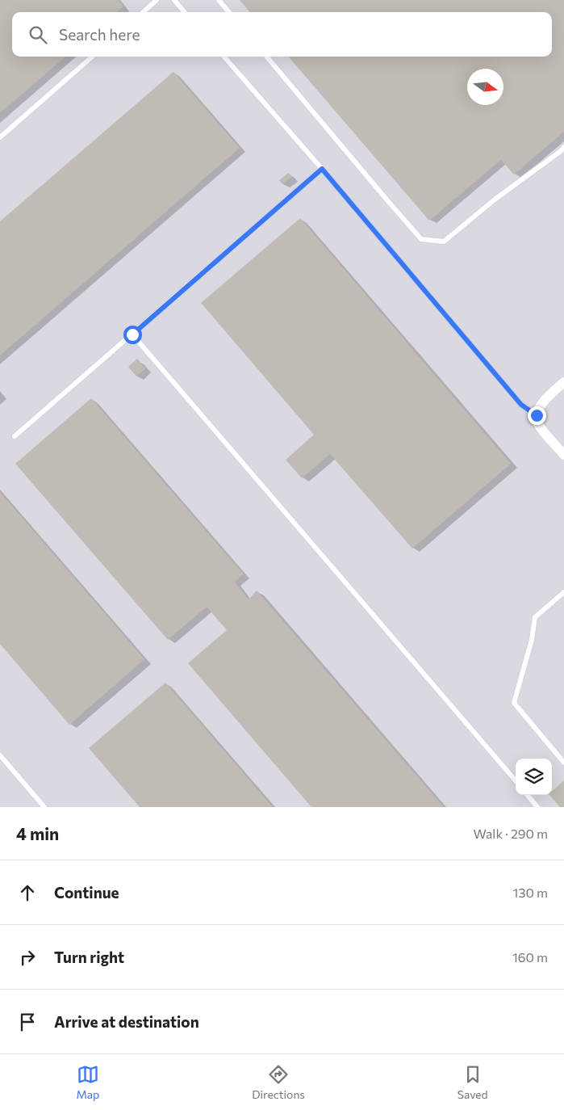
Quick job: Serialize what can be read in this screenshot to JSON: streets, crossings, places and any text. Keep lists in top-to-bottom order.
{
  "north": "right",
  "page": {
    "search": "Search here",
    "heading": ["4 min", "Walk · 290 m"],
    "list": [
      ["Continue", "130 m"],
      ["Turn right", "160 m"],
      "Arrive at destination"
    ],
    "nav": ["Map", "Directions", "Saved"]
  }
}
